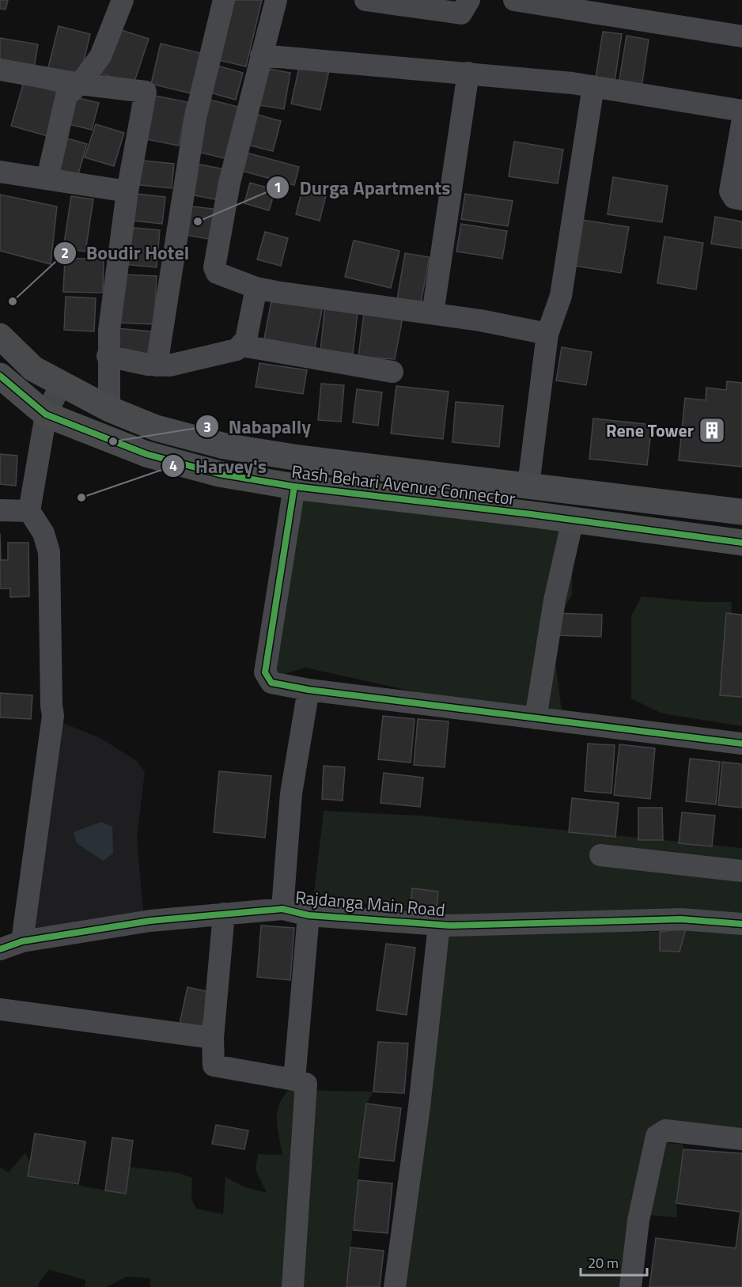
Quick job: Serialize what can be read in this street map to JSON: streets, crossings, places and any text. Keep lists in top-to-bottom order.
{
  "streets": {
    "main road": ["Rash Behari Avenue Connector"],
    "street": ["Rajdanga Main Road"]
  },
  "places": {
    "other": [
      "Durga Apartments",
      "Boudir Hotel",
      "Nabapally",
      "Harvey's"
    ],
    "building": ["Rene Tower"]
  },
  "scale_bar": "20 m"
}
